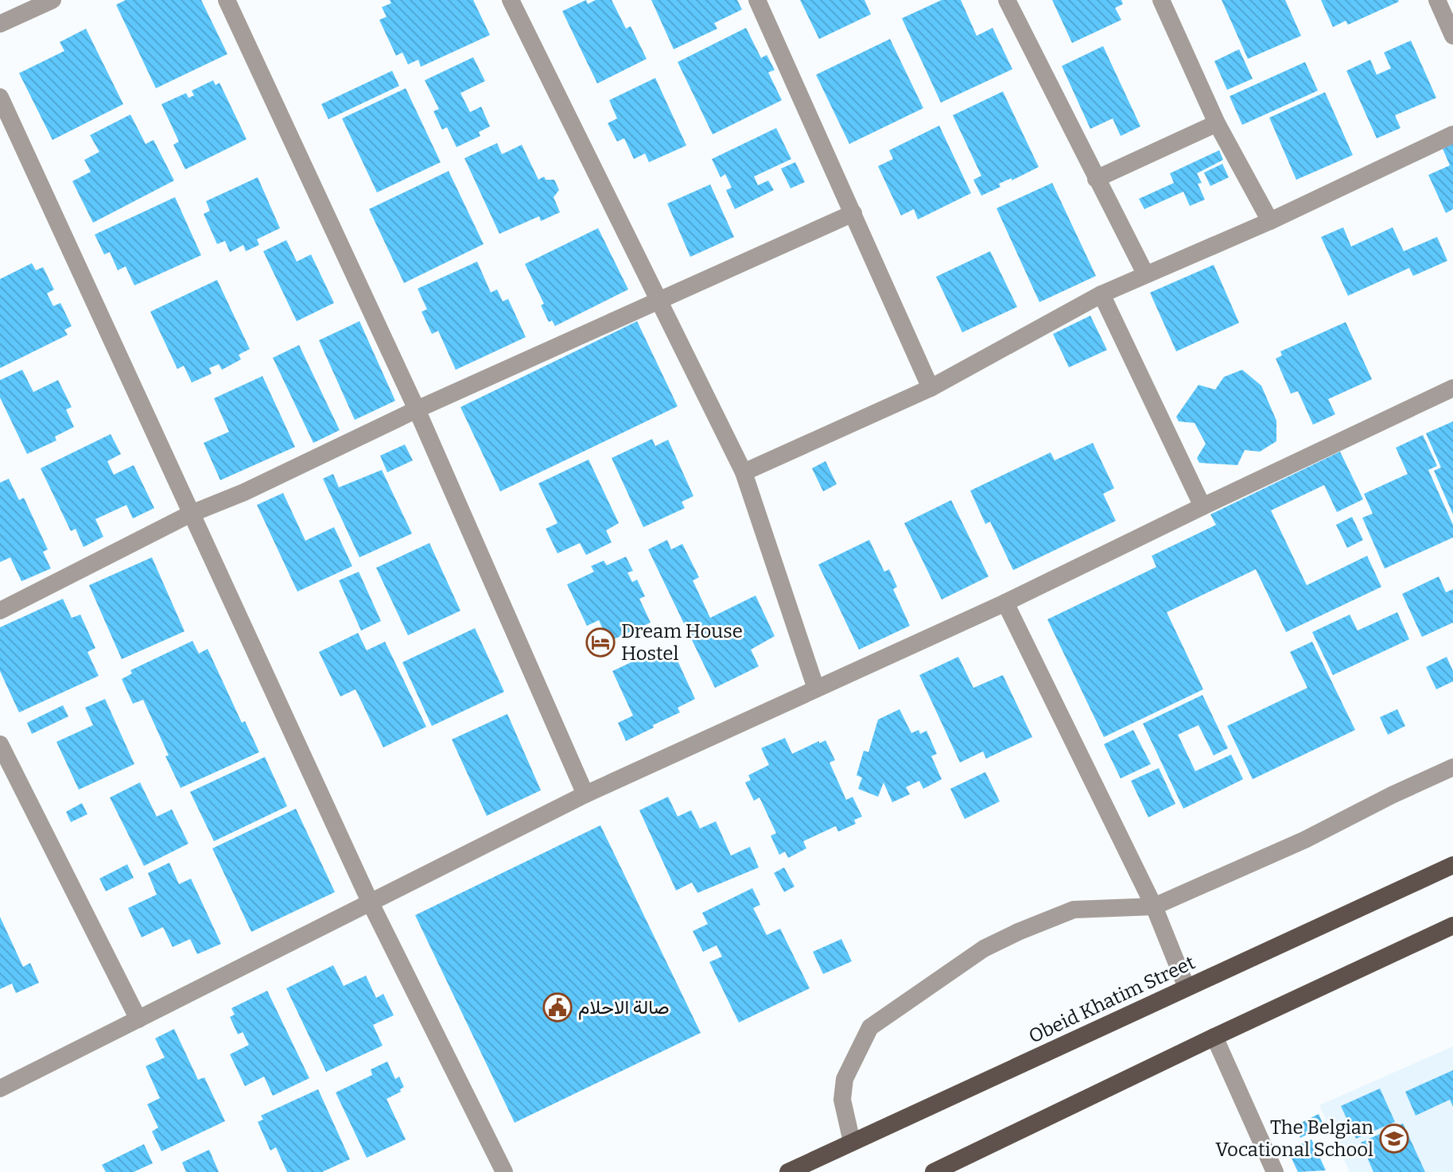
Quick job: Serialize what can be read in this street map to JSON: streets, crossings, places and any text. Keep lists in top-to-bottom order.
{
  "streets": {
    "main road": ["Obeid Khatim Street"]
  },
  "places": {
    "hotel": ["Dream House Hostel"],
    "public building": ["صالة الاحلام"],
    "school or university": ["The Belgian Vocational School"]
  }
}
